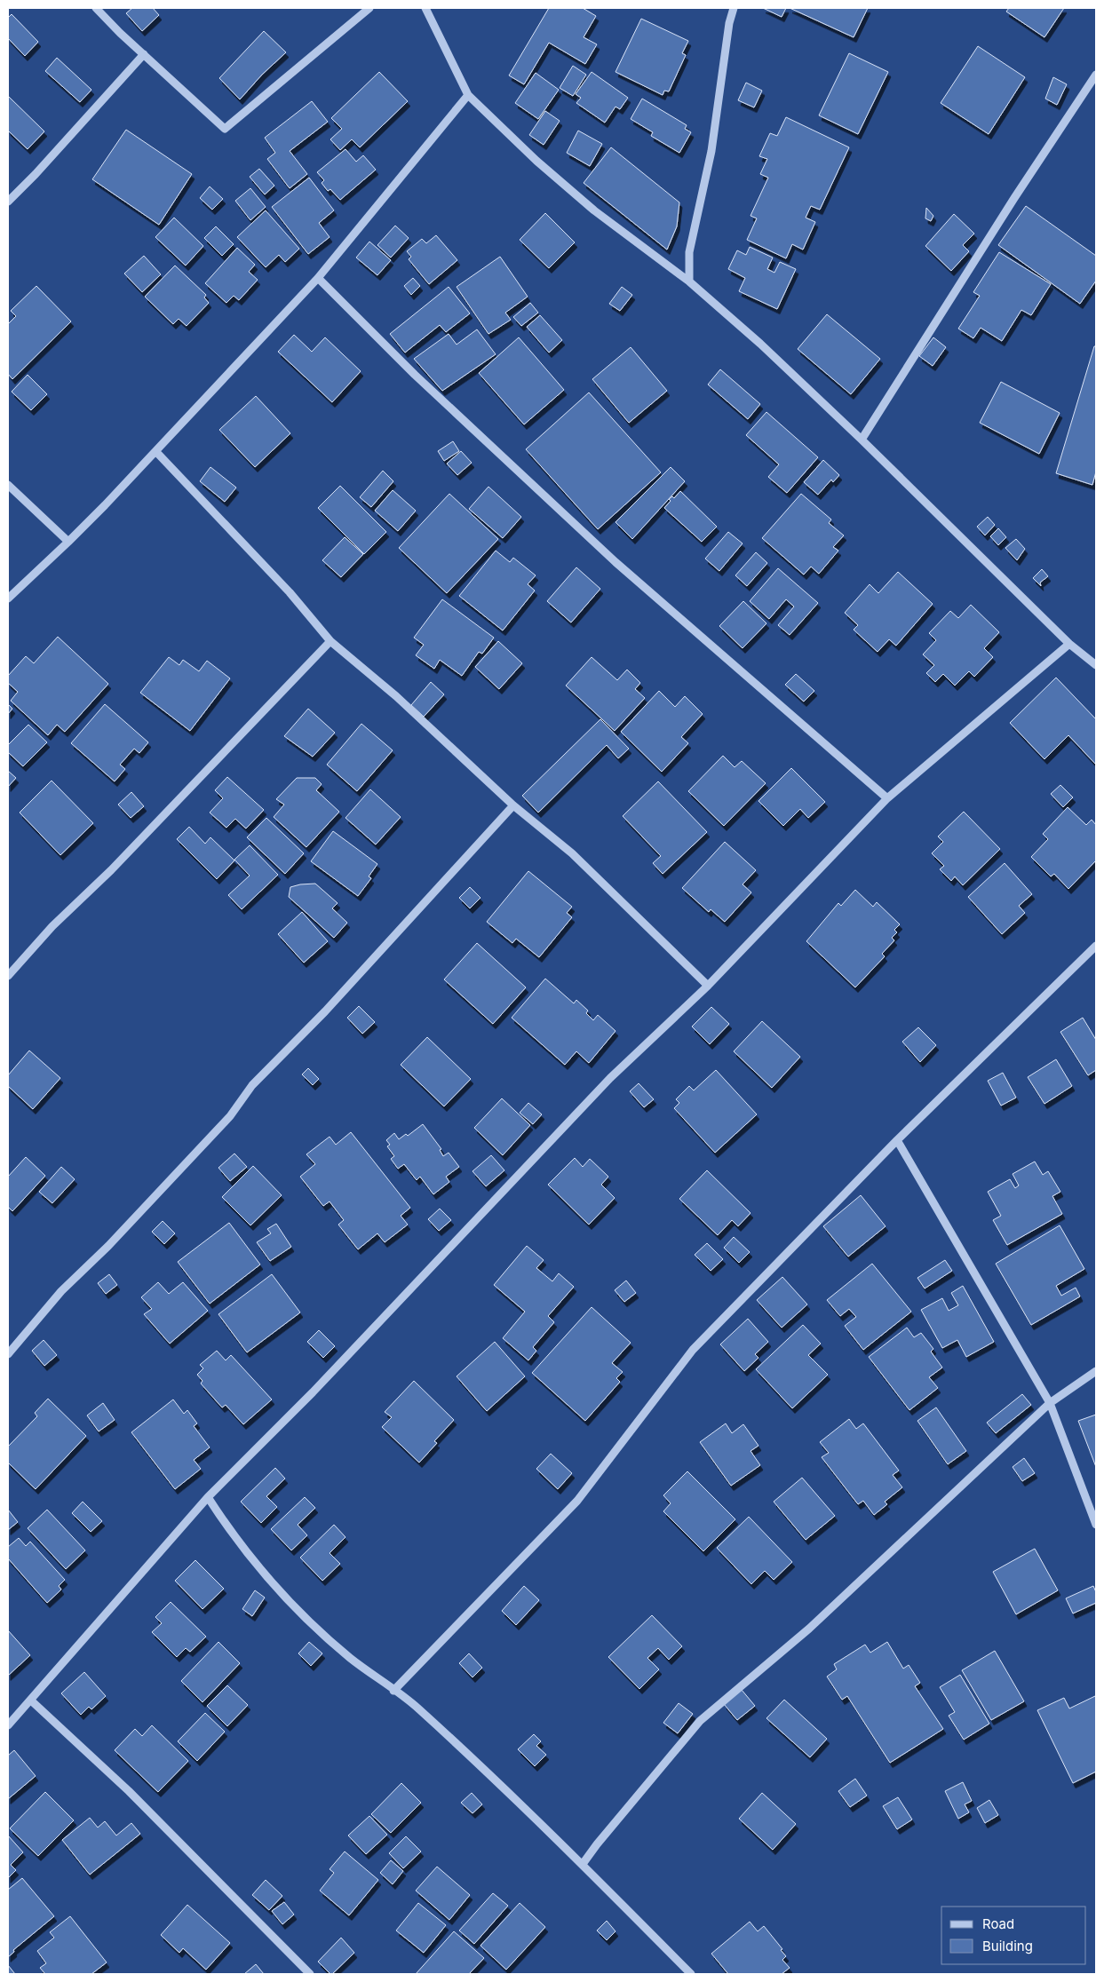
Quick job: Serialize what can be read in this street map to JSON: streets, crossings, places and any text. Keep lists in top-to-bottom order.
{
  "legend": ["Road", "Building"]
}
